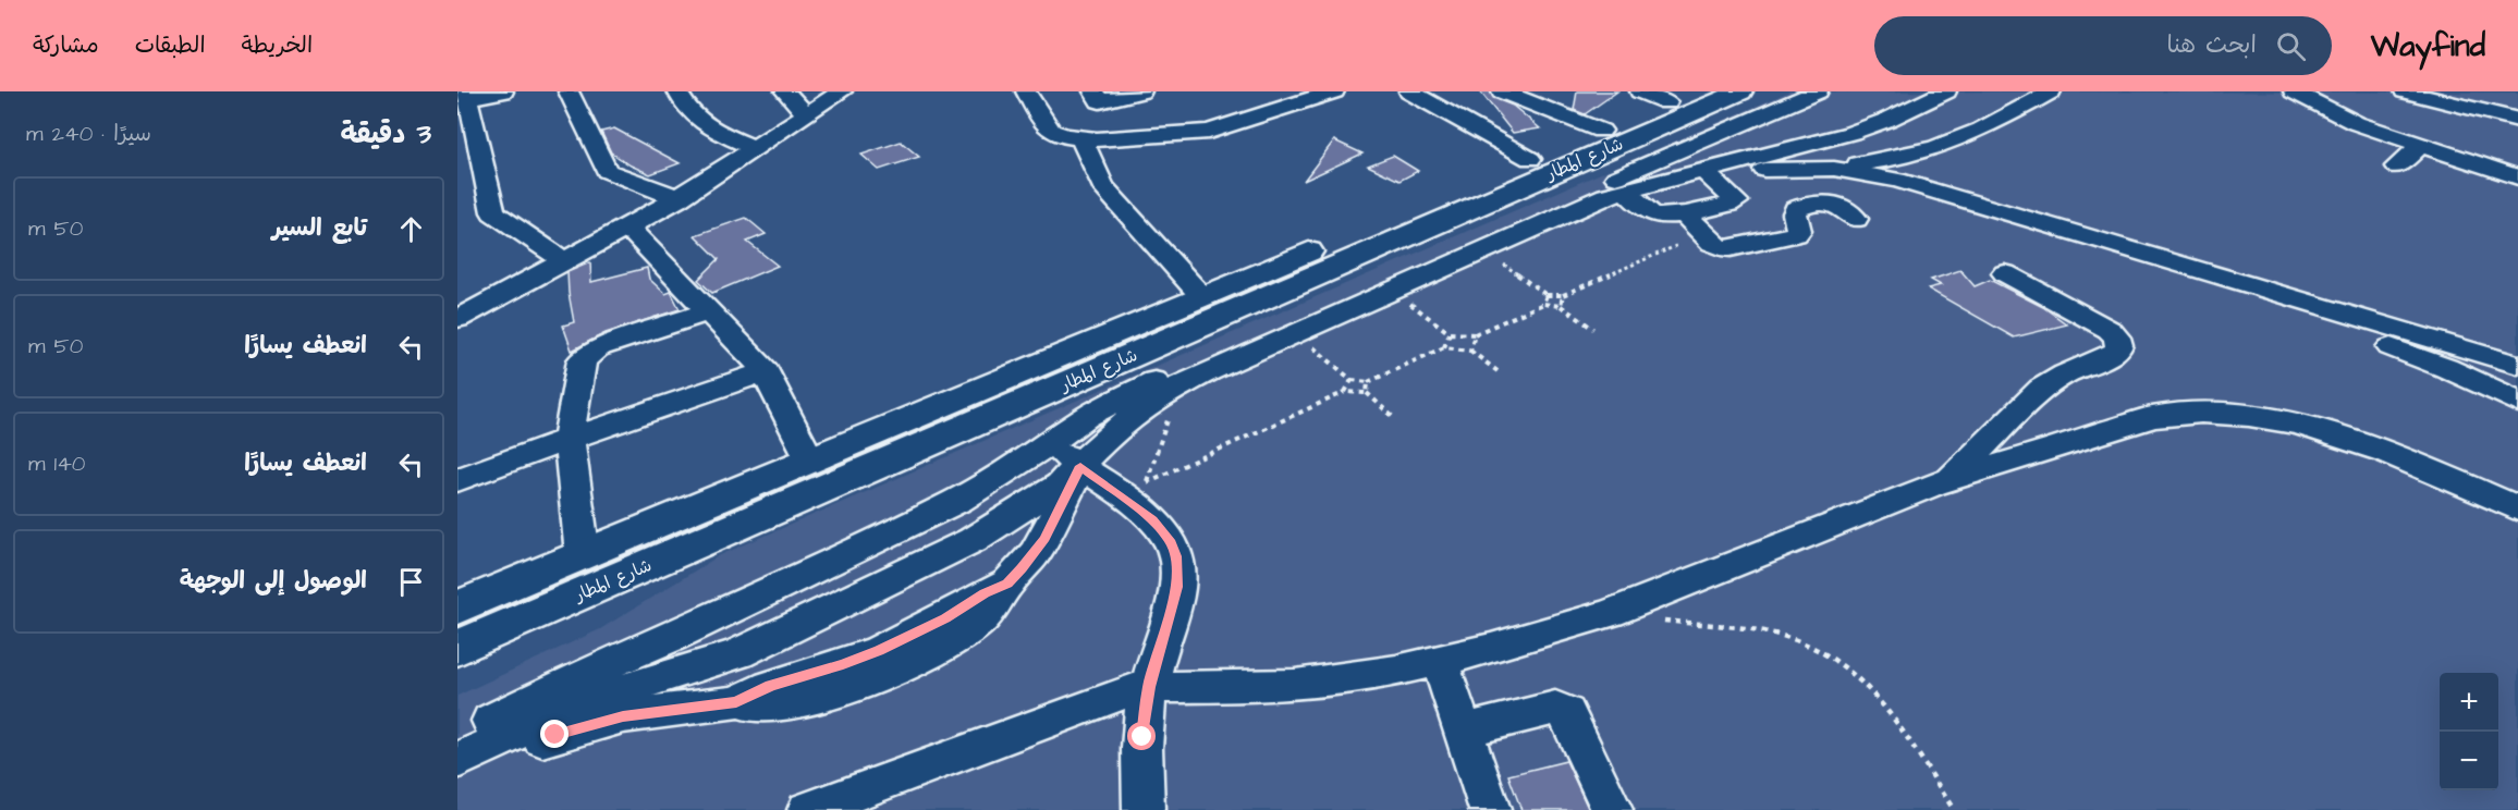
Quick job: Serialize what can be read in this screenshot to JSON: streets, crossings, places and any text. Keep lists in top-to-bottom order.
{
  "streets": {
    "main road": ["شارع المطار"]
  },
  "page": {
    "header": "Wayfind",
    "search": "ابحث هنا",
    "nav": ["الخريطة", "الطبقات", "مشاركة"],
    "heading": ["3 دقيقة", "سيرًا · 240 m"],
    "list": [
      ["تابع السير", "50 m"],
      ["انعطف يسارًا", "50 m"],
      ["انعطف يسارًا", "140 m"],
      "الوصول إلى الوجهة"
    ],
    "map_buttons": ["+", "−"]
  }
}
